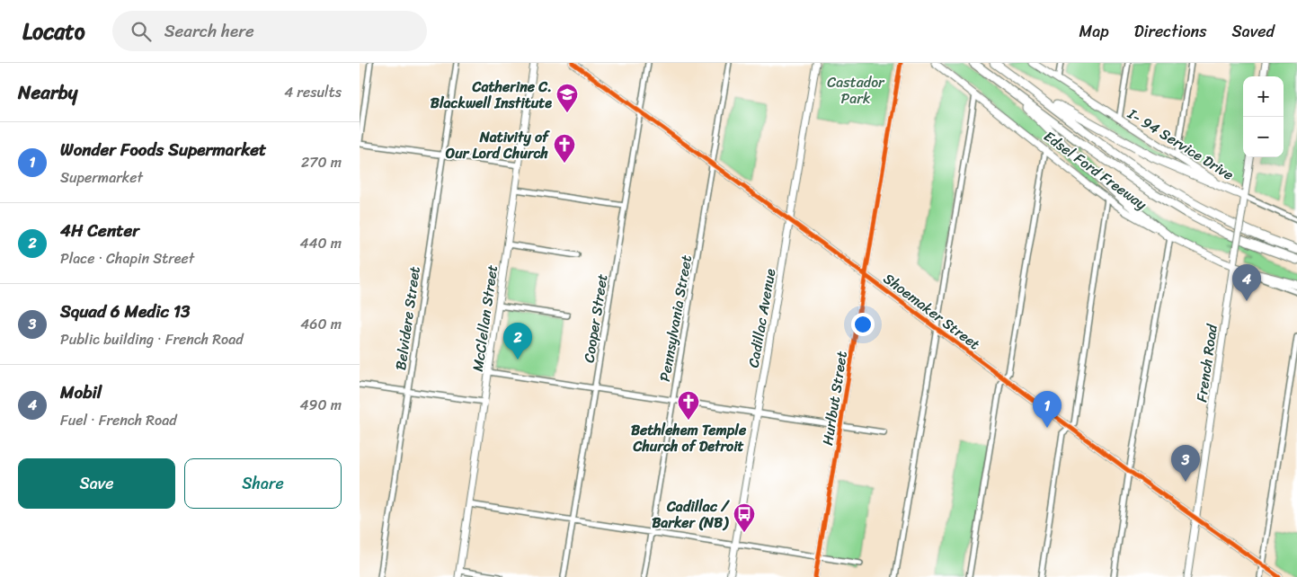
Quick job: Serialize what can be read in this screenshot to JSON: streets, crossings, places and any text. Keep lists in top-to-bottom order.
{
  "streets": {
    "highway": ["Edsel Ford Freeway"],
    "street": [
      "I- 94 Service Drive",
      "Shoemaker Street",
      "Belvidere Street",
      "McClellan Street",
      "Cooper Street",
      "Pennsylvania Street",
      "Cadillac Avenue",
      "French Road",
      "Hurlbut Street"
    ]
  },
  "crossings": [
    ["I- 94 Service Drive", "French Road"],
    ["Edsel Ford Freeway", "French Road"],
    ["Shoemaker Street", "Cooper Street"],
    ["Shoemaker Street", "Pennsylvania Street"],
    ["Shoemaker Street", "Cadillac Avenue"],
    ["Shoemaker Street", "French Road"],
    ["Shoemaker Street", "Hurlbut Street"]
  ],
  "parks": ["Castador Park"],
  "places": {
    "school or university": ["Catherine C. Blackwell Institute"],
    "church": ["Nativity of Our Lord Church", "Bethlehem Temple Church of Detroit"],
    "bus stop": ["Cadillac / Barker (NB)"]
  },
  "page": {
    "header": "Locato",
    "search": "Search here",
    "nav": ["Map", "Directions", "Saved"],
    "heading": ["Nearby", "4 results"],
    "map_buttons": ["+", "−"],
    "list": [
      {
        "mark": "1",
        "name": "Wonder Foods Supermarket",
        "note": "Supermarket",
        "value": "270 m"
      },
      {
        "mark": "2",
        "name": "4H Center",
        "note": "Place · Chapin Street",
        "value": "440 m"
      },
      {
        "mark": "3",
        "name": "Squad 6 Medic 13",
        "note": "Public building · French Road",
        "value": "460 m"
      },
      {
        "mark": "4",
        "name": "Mobil",
        "note": "Fuel · French Road",
        "value": "490 m"
      }
    ],
    "pins": [
      "4",
      "2",
      "1",
      "3"
    ],
    "buttons": ["Save", "Share"]
  }
}
